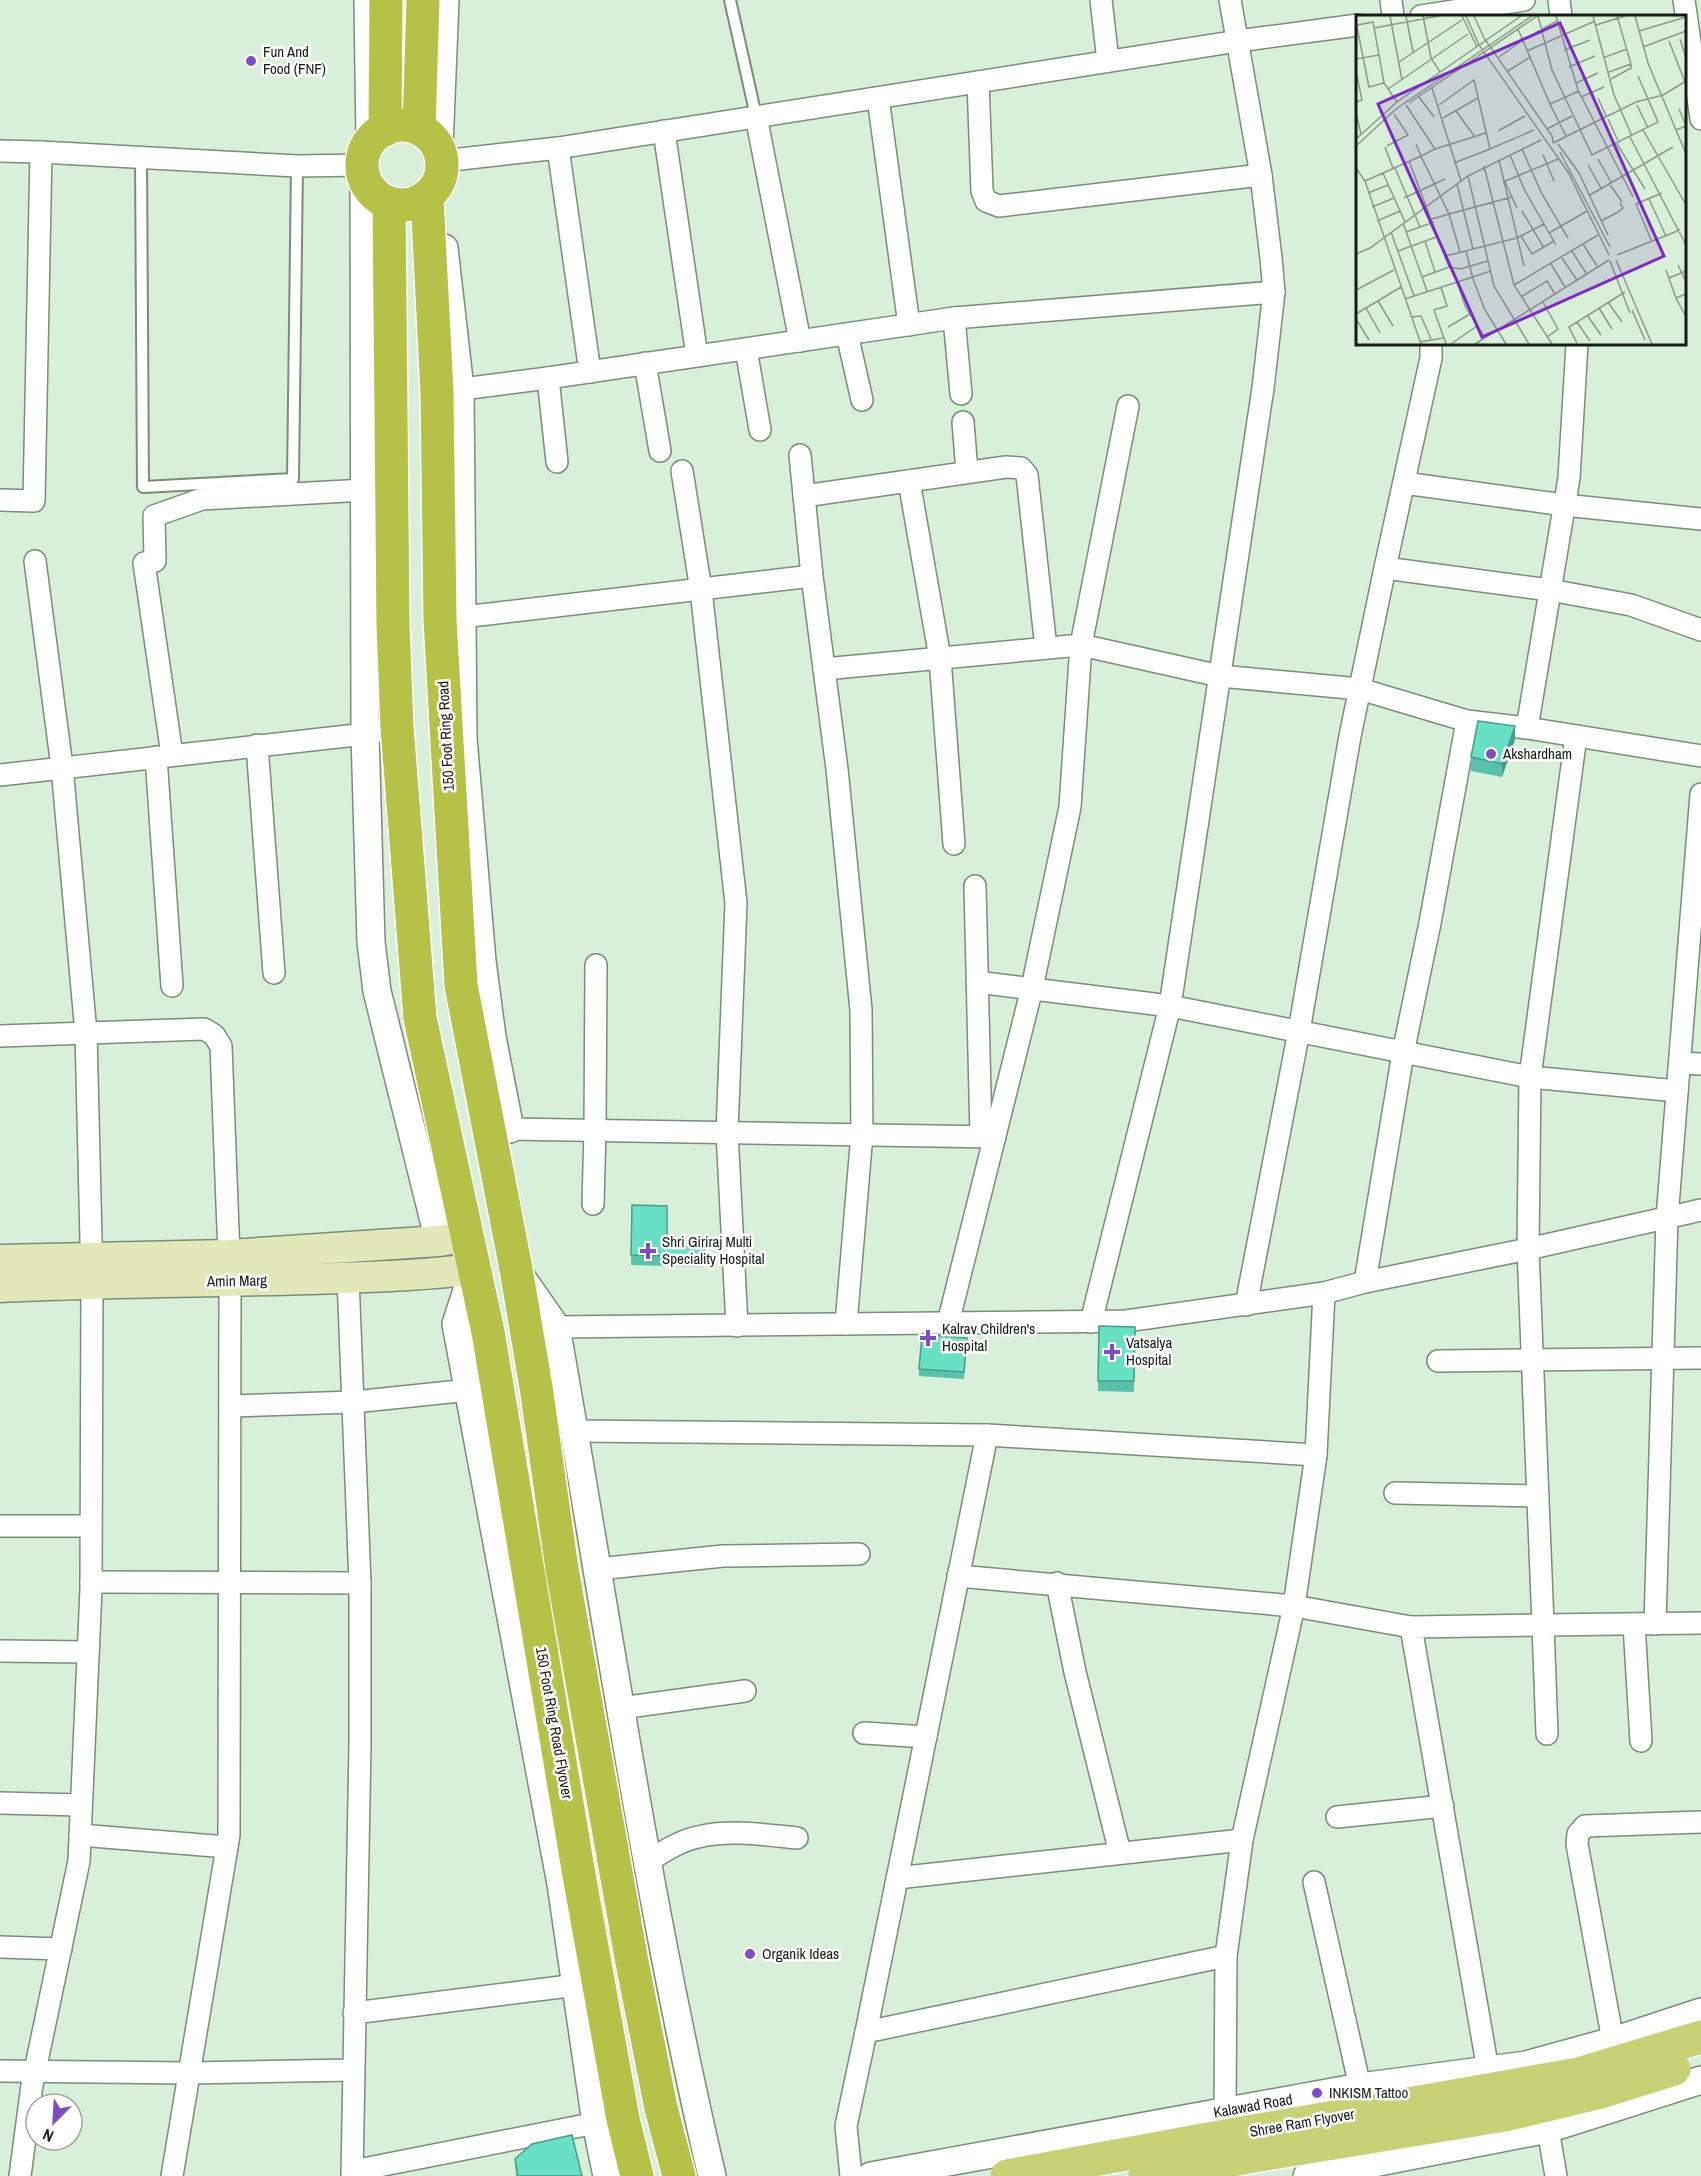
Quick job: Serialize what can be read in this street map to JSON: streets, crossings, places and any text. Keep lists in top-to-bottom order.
{
  "streets": {
    "highway": ["150 Foot Ring Road", "150 Foot Ring Road Flyover"],
    "main road": ["Amin Marg", "Shree Ram Flyover"],
    "street": ["Kalawad Road"]
  },
  "crossings": [
    ["Amin Marg", "150 Foot Ring Road Flyover"]
  ],
  "places": {
    "other": [
      "Fun And Food (FNF)",
      "Akshardham",
      "Organik Ideas",
      "INKISM Tattoo"
    ],
    "health": ["Shri Giriraj Multi Speciality Hospital", "Kalrav Children's Hospital", "Vatsalya Hospital"]
  },
  "north": "bottom left"
}
